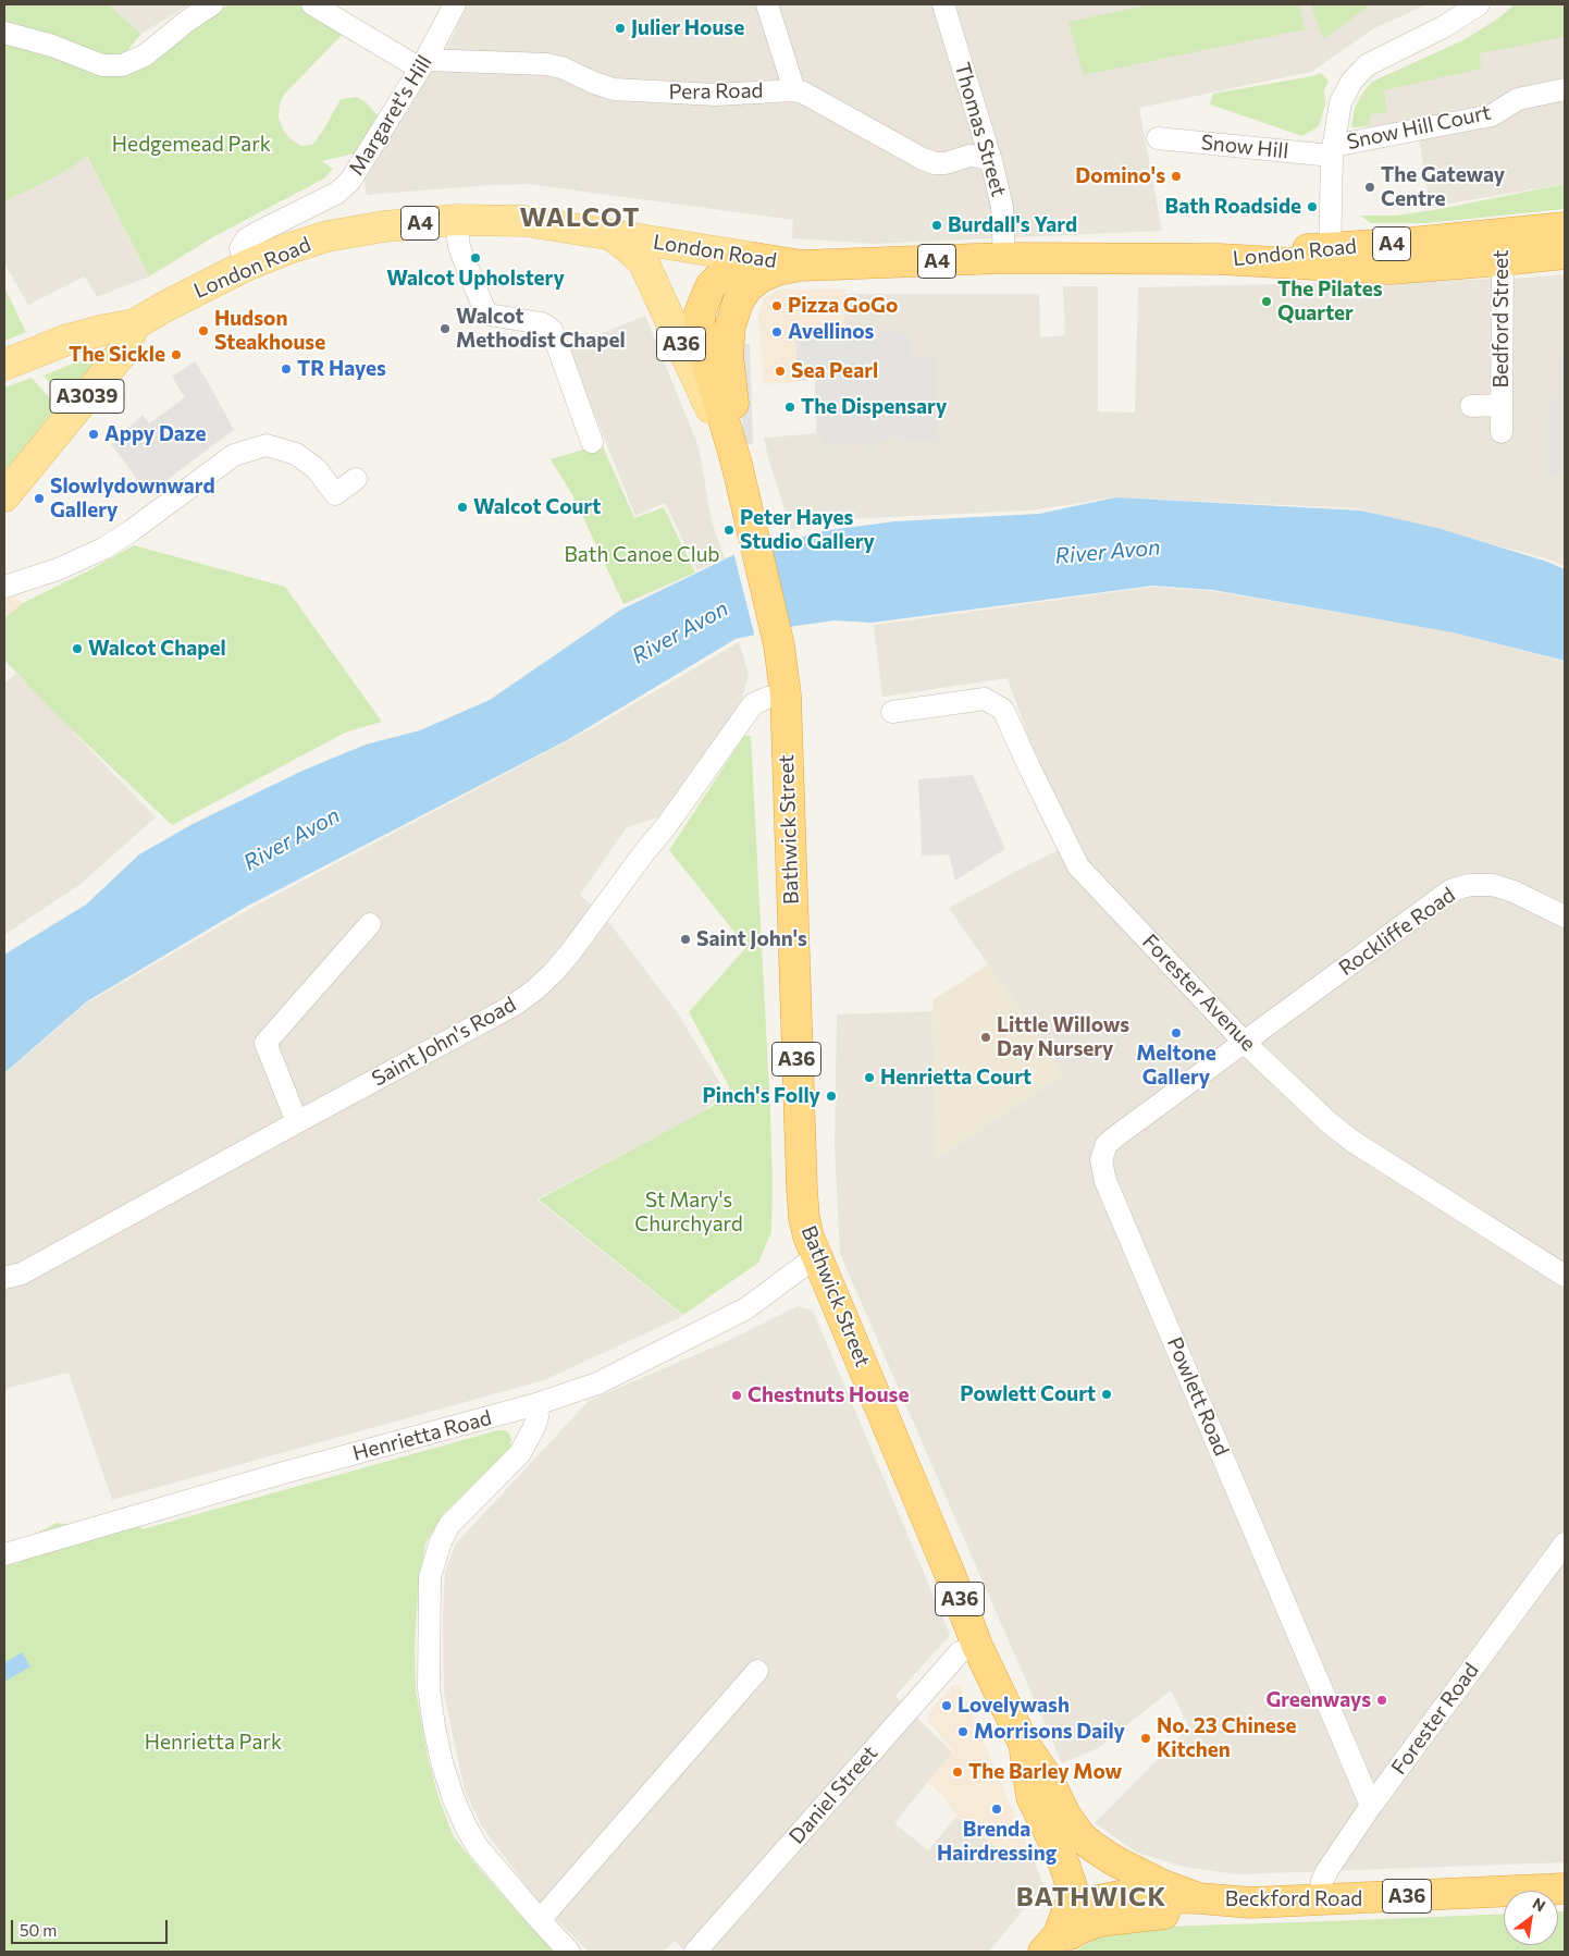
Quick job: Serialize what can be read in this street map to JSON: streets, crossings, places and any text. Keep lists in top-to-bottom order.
{
  "streets": {
    "highway": [
      "A4",
      "London Road",
      "A36",
      "Bathwick Street",
      "Beckford Road"
    ],
    "main road": ["A3039"],
    "street": [
      "Pera Road",
      "Margaret's Hill",
      "Snow Hill Court",
      "Thomas Street",
      "Snow Hill",
      "Bedford Street",
      "Rockliffe Road",
      "Forester Avenue",
      "Saint John's Road",
      "Powlett Road",
      "Henrietta Road",
      "Forester Road",
      "Daniel Street"
    ]
  },
  "crossings": [
    ["Pera Road", "Margaret's Hill"],
    ["Margaret's Hill", "London Road"],
    ["Snow Hill Court", "Snow Hill"],
    ["Thomas Street", "London Road"],
    ["A4", "London Road"],
    ["A4", "A3039"],
    ["London Road", "Bedford Street"],
    ["London Road", "A36"],
    ["London Road", "A3039"],
    ["A36", "Bathwick Street"],
    ["A36", "Beckford Road"],
    ["Bathwick Street", "Saint John's Road"],
    ["Bathwick Street", "Henrietta Road"],
    ["Bathwick Street", "Daniel Street"],
    ["Bathwick Street", "Beckford Road"],
    ["Rockliffe Road", "Forester Avenue"],
    ["Rockliffe Road", "Powlett Road"],
    ["Forester Avenue", "Powlett Road"],
    ["Powlett Road", "Forester Road"],
    ["Forester Road", "Beckford Road"]
  ],
  "districts": ["WALCOT", "BATHWICK"],
  "water": ["River Avon"],
  "parks": [
    "Hedgemead Park",
    "Bath Canoe Club",
    "St Mary's Churchyard",
    "Henrietta Park"
  ],
  "places": [
    "Julier House",
    "Domino's",
    "The Gateway Centre",
    "Bath Roadside",
    "Burdall's Yard",
    "Walcot Upholstery",
    "The Pilates Quarter",
    "Pizza GoGo",
    "Walcot Methodist Chapel",
    "Hudson Steakhouse",
    "Avellinos",
    "The Sickle",
    "TR Hayes",
    "Sea Pearl",
    "The Dispensary",
    "Appy Daze",
    "Slowlydownward Gallery",
    "Walcot Court",
    "Peter Hayes Studio Gallery",
    "Walcot Chapel",
    "Saint John's",
    "Meltone Gallery",
    "Little Willows Day Nursery",
    "Henrietta Court",
    "Pinch's Folly",
    "Powlett Court",
    "Chestnuts House",
    "Greenways",
    "Lovelywash",
    "Morrisons Daily",
    "No. 23 Chinese Kitchen",
    "The Barley Mow",
    "Brenda Hairdressing"
  ],
  "scale_bar": "50 m",
  "north": "top right"
}
